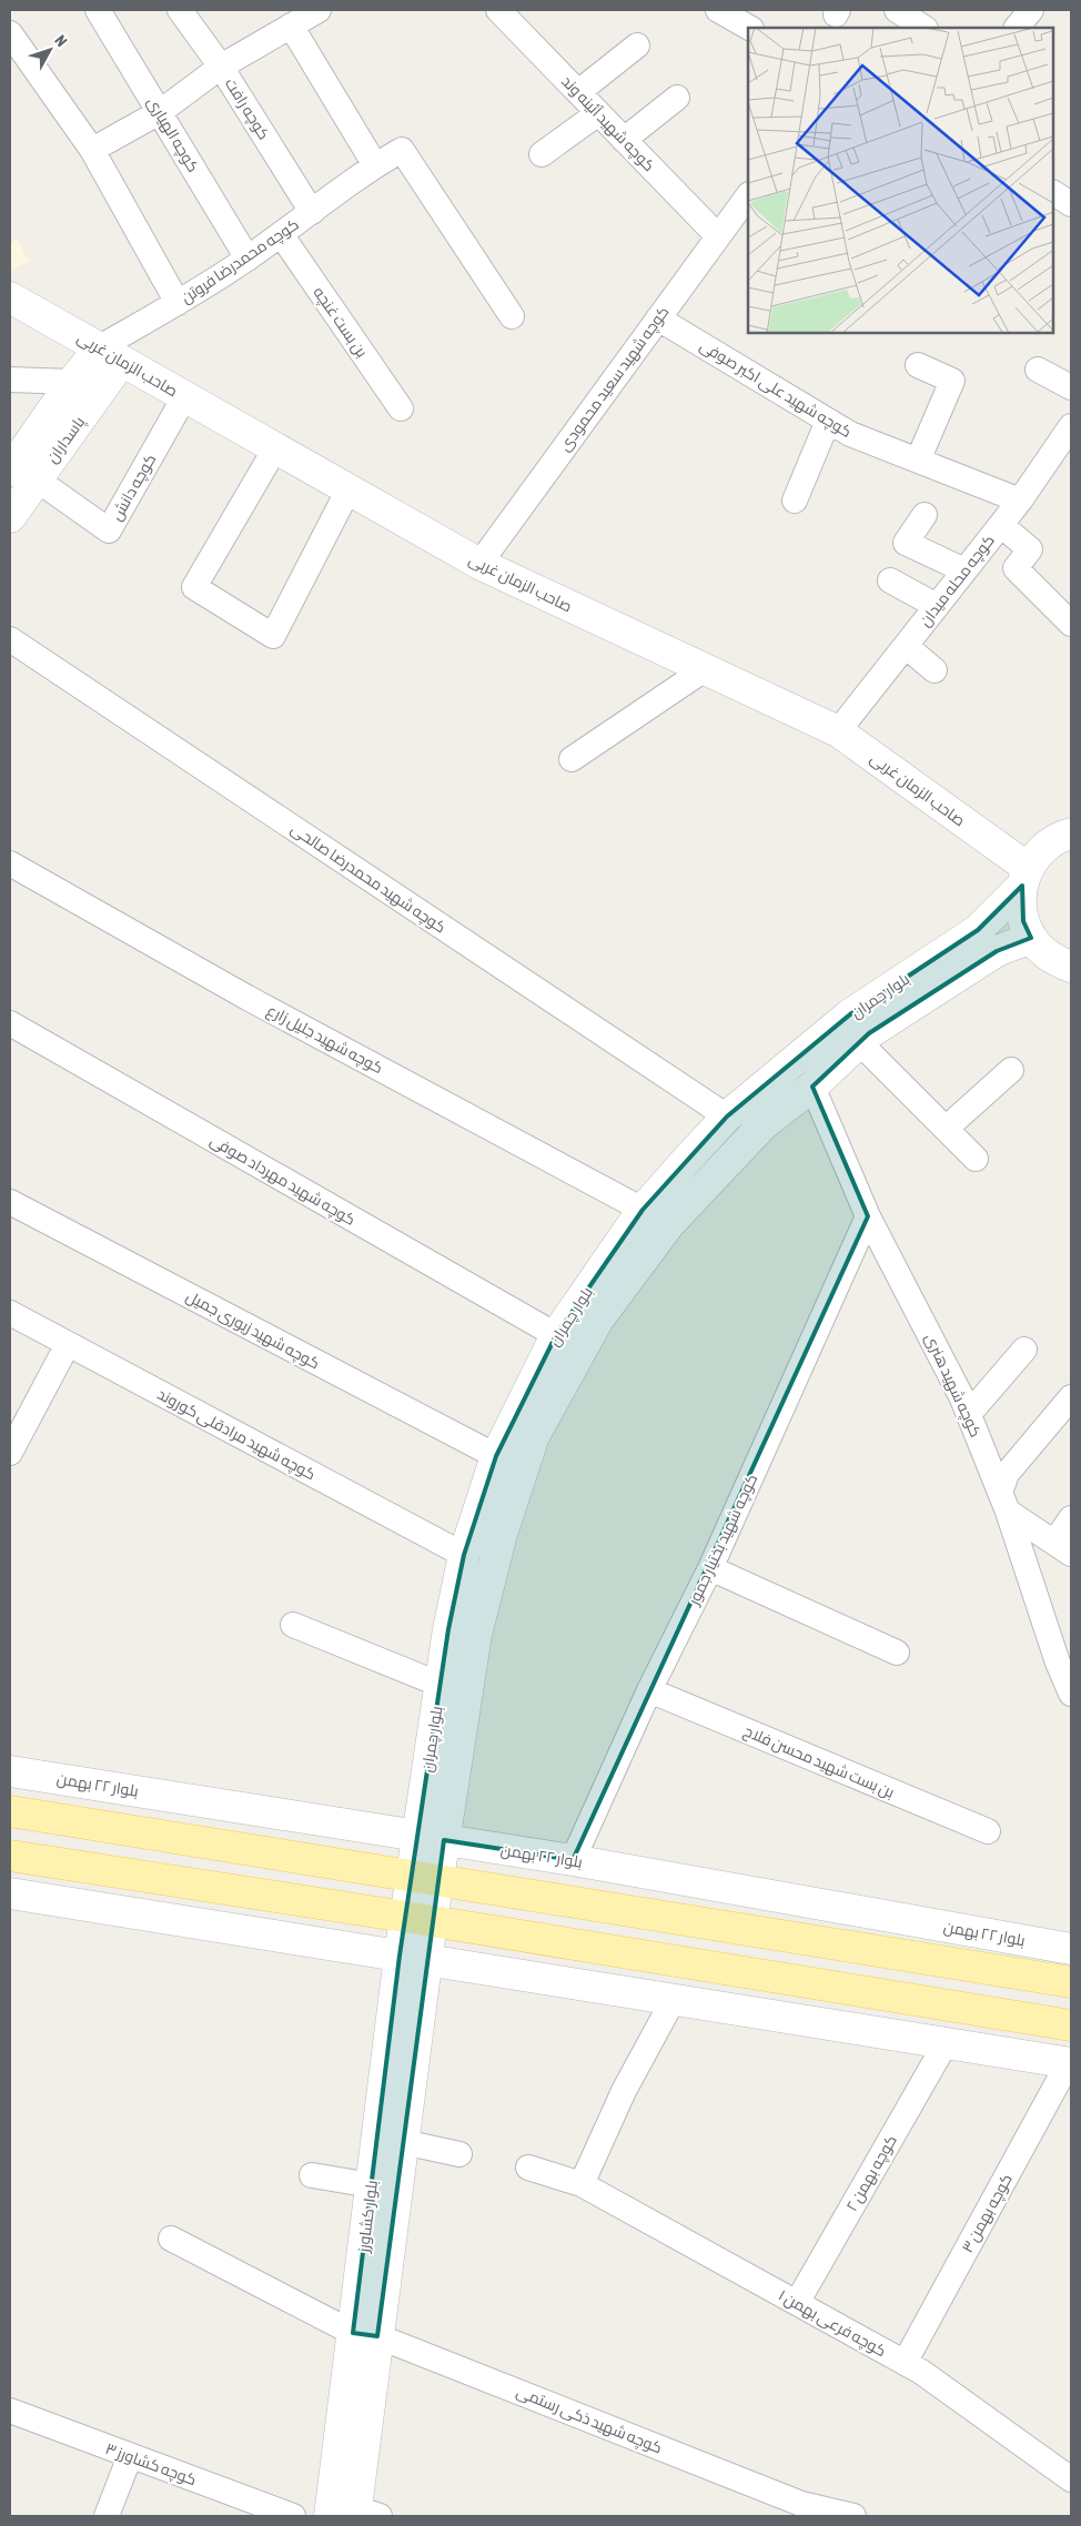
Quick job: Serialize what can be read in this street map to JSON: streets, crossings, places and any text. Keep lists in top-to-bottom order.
{
  "streets": {
    "main road": [
      "صاحب الزمان غربی",
      "پاسداران",
      "بلوار چمران",
      "بلوار ۲۲ بهمن",
      "بلوار کشاورز"
    ],
    "street": [
      "کوچه رافت",
      "کوچه شهید آئینه وند",
      "کوچه الهیاری",
      "کوچه محمدرضا فروتن",
      "بن بست غنچه",
      "کوچه شهید سعید محمودی",
      "کوچه شهید علی اکبر صوفی",
      "کوچه دانش",
      "کوچه محله میدان",
      "کوچه شهید محمدرضا صالحی",
      "کوچه شهید جلیل زارع",
      "کوچه شهید مهرداد صوفی",
      "کوچه شهید زیوری جمیل",
      "کوچه شهید هنری",
      "کوچه شهید مرادقلی کوروند",
      "کوچه شهید بختیار جمور",
      "بن بست شهید محسن فلاح",
      "کوچه بهمن ۲",
      "کوچه بهمن ۳",
      "کوچه فرعی بهمن ۱",
      "کوچه شهید ذکی رستمی",
      "کوچه کشاورز ۳"
    ]
  },
  "crossings": [
    ["کوچه رافت", "کوچه محمدرضا فروتن"],
    ["کوچه شهید آئینه وند", "کوچه شهید سعید محمودی"],
    ["کوچه الهیاری", "کوچه محمدرضا فروتن"],
    ["کوچه محمدرضا فروتن", "بن بست غنچه"],
    ["کوچه محمدرضا فروتن", "صاحب الزمان غربی"],
    ["کوچه محمدرضا فروتن", "پاسداران"],
    ["صاحب الزمان غربی", "کوچه شهید سعید محمودی"],
    ["صاحب الزمان غربی", "پاسداران"],
    ["صاحب الزمان غربی", "کوچه دانش"],
    ["صاحب الزمان غربی", "کوچه محله میدان"],
    ["صاحب الزمان غربی", "بلوار چمران"],
    ["کوچه شهید سعید محمودی", "کوچه شهید علی اکبر صوفی"],
    ["کوچه شهید علی اکبر صوفی", "کوچه محله میدان"],
    ["پاسداران", "کوچه دانش"],
    ["کوچه شهید محمدرضا صالحی", "بلوار چمران"],
    ["بلوار چمران", "کوچه شهید جلیل زارع"],
    ["بلوار چمران", "کوچه شهید مهرداد صوفی"],
    ["بلوار چمران", "کوچه شهید زیوری جمیل"],
    ["بلوار چمران", "کوچه شهید هنری"],
    ["بلوار چمران", "کوچه شهید مرادقلی کوروند"],
    ["بلوار چمران", "بلوار ۲۲ بهمن"],
    ["بلوار چمران", "بلوار کشاورز"],
    ["کوچه شهید هنری", "کوچه شهید بختیار جمور"],
    ["کوچه شهید بختیار جمور", "بن بست شهید محسن فلاح"],
    ["کوچه شهید بختیار جمور", "بلوار ۲۲ بهمن"],
    ["کوچه بهمن ۲", "کوچه فرعی بهمن ۱"],
    ["کوچه بهمن ۳", "کوچه فرعی بهمن ۱"],
    ["بلوار کشاورز", "کوچه شهید ذکی رستمی"]
  ],
  "north": "top right"
}
